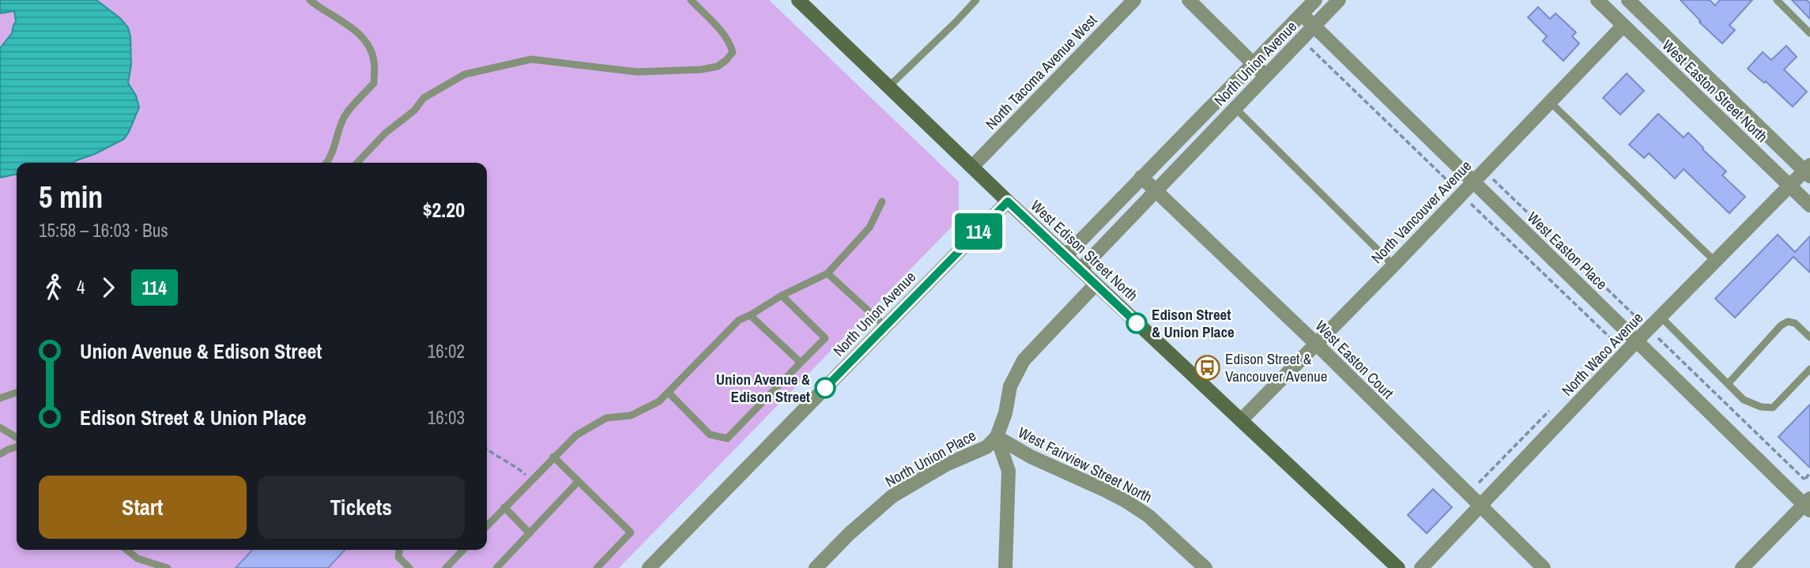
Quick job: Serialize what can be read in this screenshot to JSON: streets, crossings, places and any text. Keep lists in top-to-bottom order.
{
  "streets": {
    "main road": ["West Edison Street North"],
    "street": [
      "North Union Avenue",
      "North Tacoma Avenue West",
      "West Easton Street North",
      "North Vancouver Avenue",
      "West Easton Place",
      "North Waco Avenue",
      "West Easton Court",
      "North Union Place",
      "West Fairview Street North"
    ]
  },
  "crossings": [
    ["North Union Avenue", "West Edison Street North"],
    ["North Union Avenue", "West Easton Place"],
    ["North Union Avenue", "West Easton Court"],
    ["North Tacoma Avenue West", "West Edison Street North"],
    ["West Easton Street North", "North Vancouver Avenue"],
    ["West Easton Street North", "North Waco Avenue"],
    ["North Vancouver Avenue", "West Edison Street North"],
    ["North Vancouver Avenue", "West Easton Place"],
    ["North Vancouver Avenue", "West Easton Court"],
    ["West Edison Street North", "North Union Place"],
    ["West Easton Place", "North Waco Avenue"],
    ["North Waco Avenue", "West Easton Court"],
    ["North Union Place", "West Fairview Street North"]
  ],
  "places": {
    "other": ["Edison Street & Union Place", "Union Avenue & Edison Street"],
    "bus stop": ["Edison Street & Vancouver Avenue"]
  },
  "lines": ["bus line 114"],
  "page": {
    "on_map": "114",
    "heading": ["5 min", "15:58 – 16:03 · Bus", "$2.20"],
    "legs": ["4", "114"],
    "list": [
      {
        "name": "Union Avenue & Edison Street",
        "value": "16:02"
      },
      {
        "name": "Edison Street & Union Place",
        "value": "16:03"
      }
    ],
    "buttons": ["Start", "Tickets"]
  }
}
